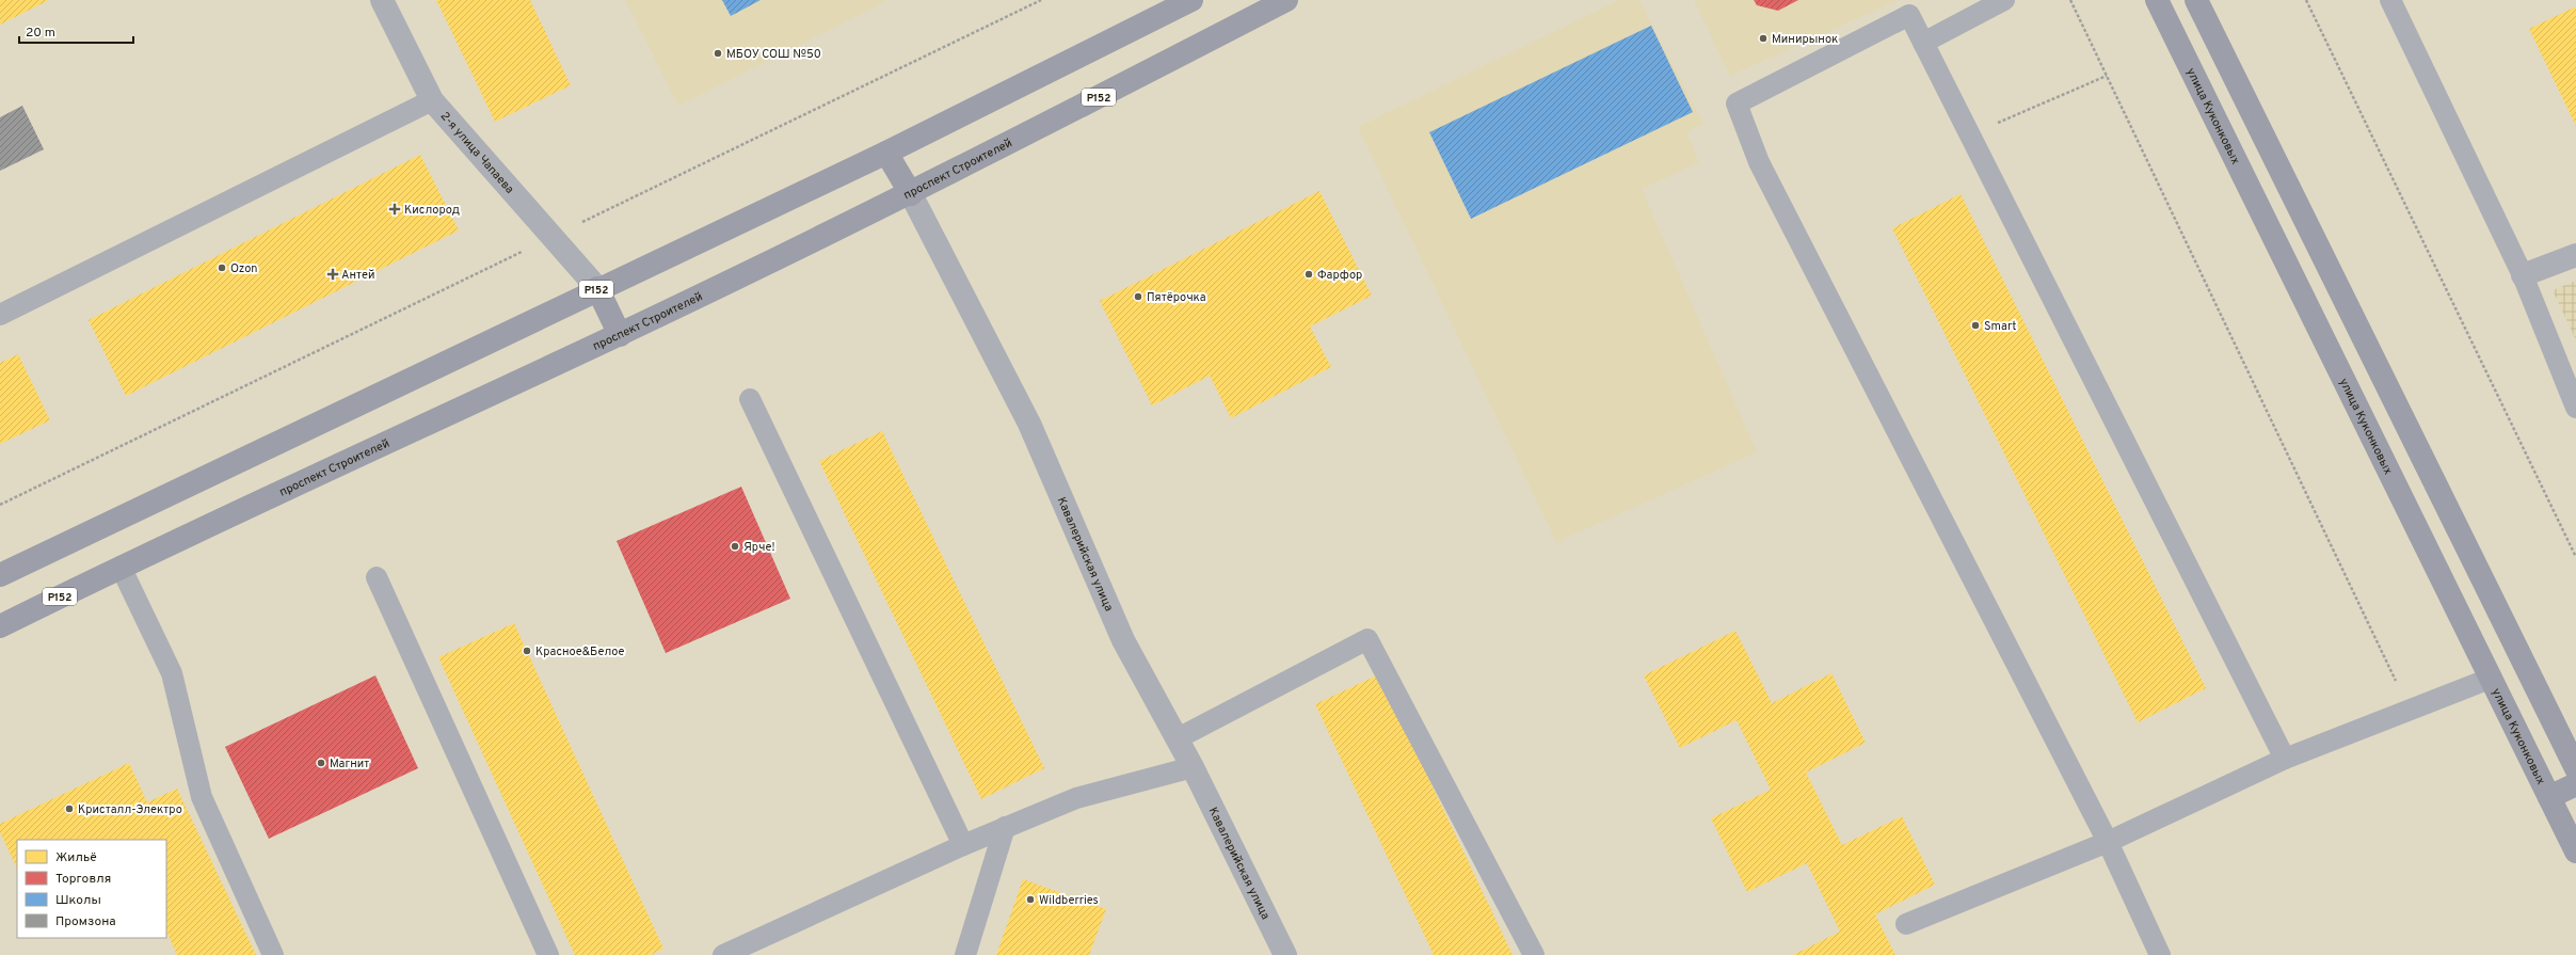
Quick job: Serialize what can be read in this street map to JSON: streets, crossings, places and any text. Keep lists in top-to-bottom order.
{
  "streets": {
    "main road": [
      "Р152",
      "улица Куконковых",
      "проспект Строителей",
      "Кавалерийская улица"
    ],
    "street": ["2-я улица Чапаева"]
  },
  "crossings": [
    ["Р152", "2-я улица Чапаева"],
    ["Р152", "Кавалерийская улица"],
    ["проспект Строителей", "Кавалерийская улица"]
  ],
  "places": {
    "other": [
      "Минирынок",
      "МБОУ СОШ №50",
      "Ozon",
      "Фарфор",
      "Пятёрочка",
      "Smart",
      "Ярче!",
      "Красное&Белое",
      "Магнит",
      "Кристалл-Электро",
      "Wildberries"
    ],
    "health": ["Кислород", "Антей"]
  },
  "legend": [
    "Жильё",
    "Торговля",
    "Школы",
    "Промзона"
  ],
  "scale_bar": "20 m"
}
